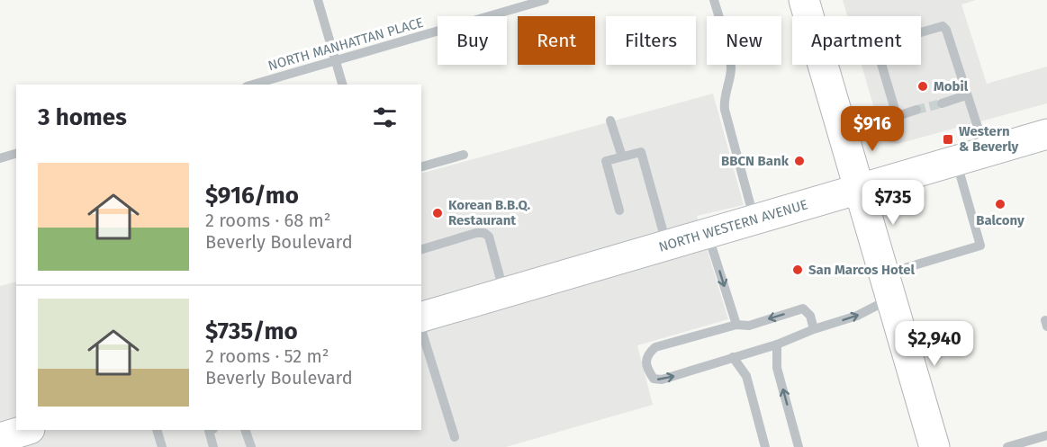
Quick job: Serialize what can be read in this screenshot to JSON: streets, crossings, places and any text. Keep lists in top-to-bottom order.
{
  "streets": {
    "main road": ["NORTH WESTERN AVENUE"],
    "street": ["NORTH MANHATTAN PLACE"]
  },
  "places": {
    "other": [
      "Mobil",
      "BBCN Bank",
      "Balcony",
      "Korean B.B.Q. Restaurant",
      "San Marcos Hotel"
    ],
    "transit": ["Western & Beverly"]
  },
  "page": {
    "chip": [
      "Buy",
      "Rent",
      "Filters",
      "New",
      "Apartment"
    ],
    "heading": "3 homes",
    "price": ["$916", "$735", "$2,940"],
    "list": [
      {
        "name": "$916/mo",
        "note": "2 rooms · 68 m² · Beverly Boulevard"
      },
      {
        "name": "$735/mo",
        "note": "2 rooms · 52 m² · Beverly Boulevard"
      }
    ]
  }
}
